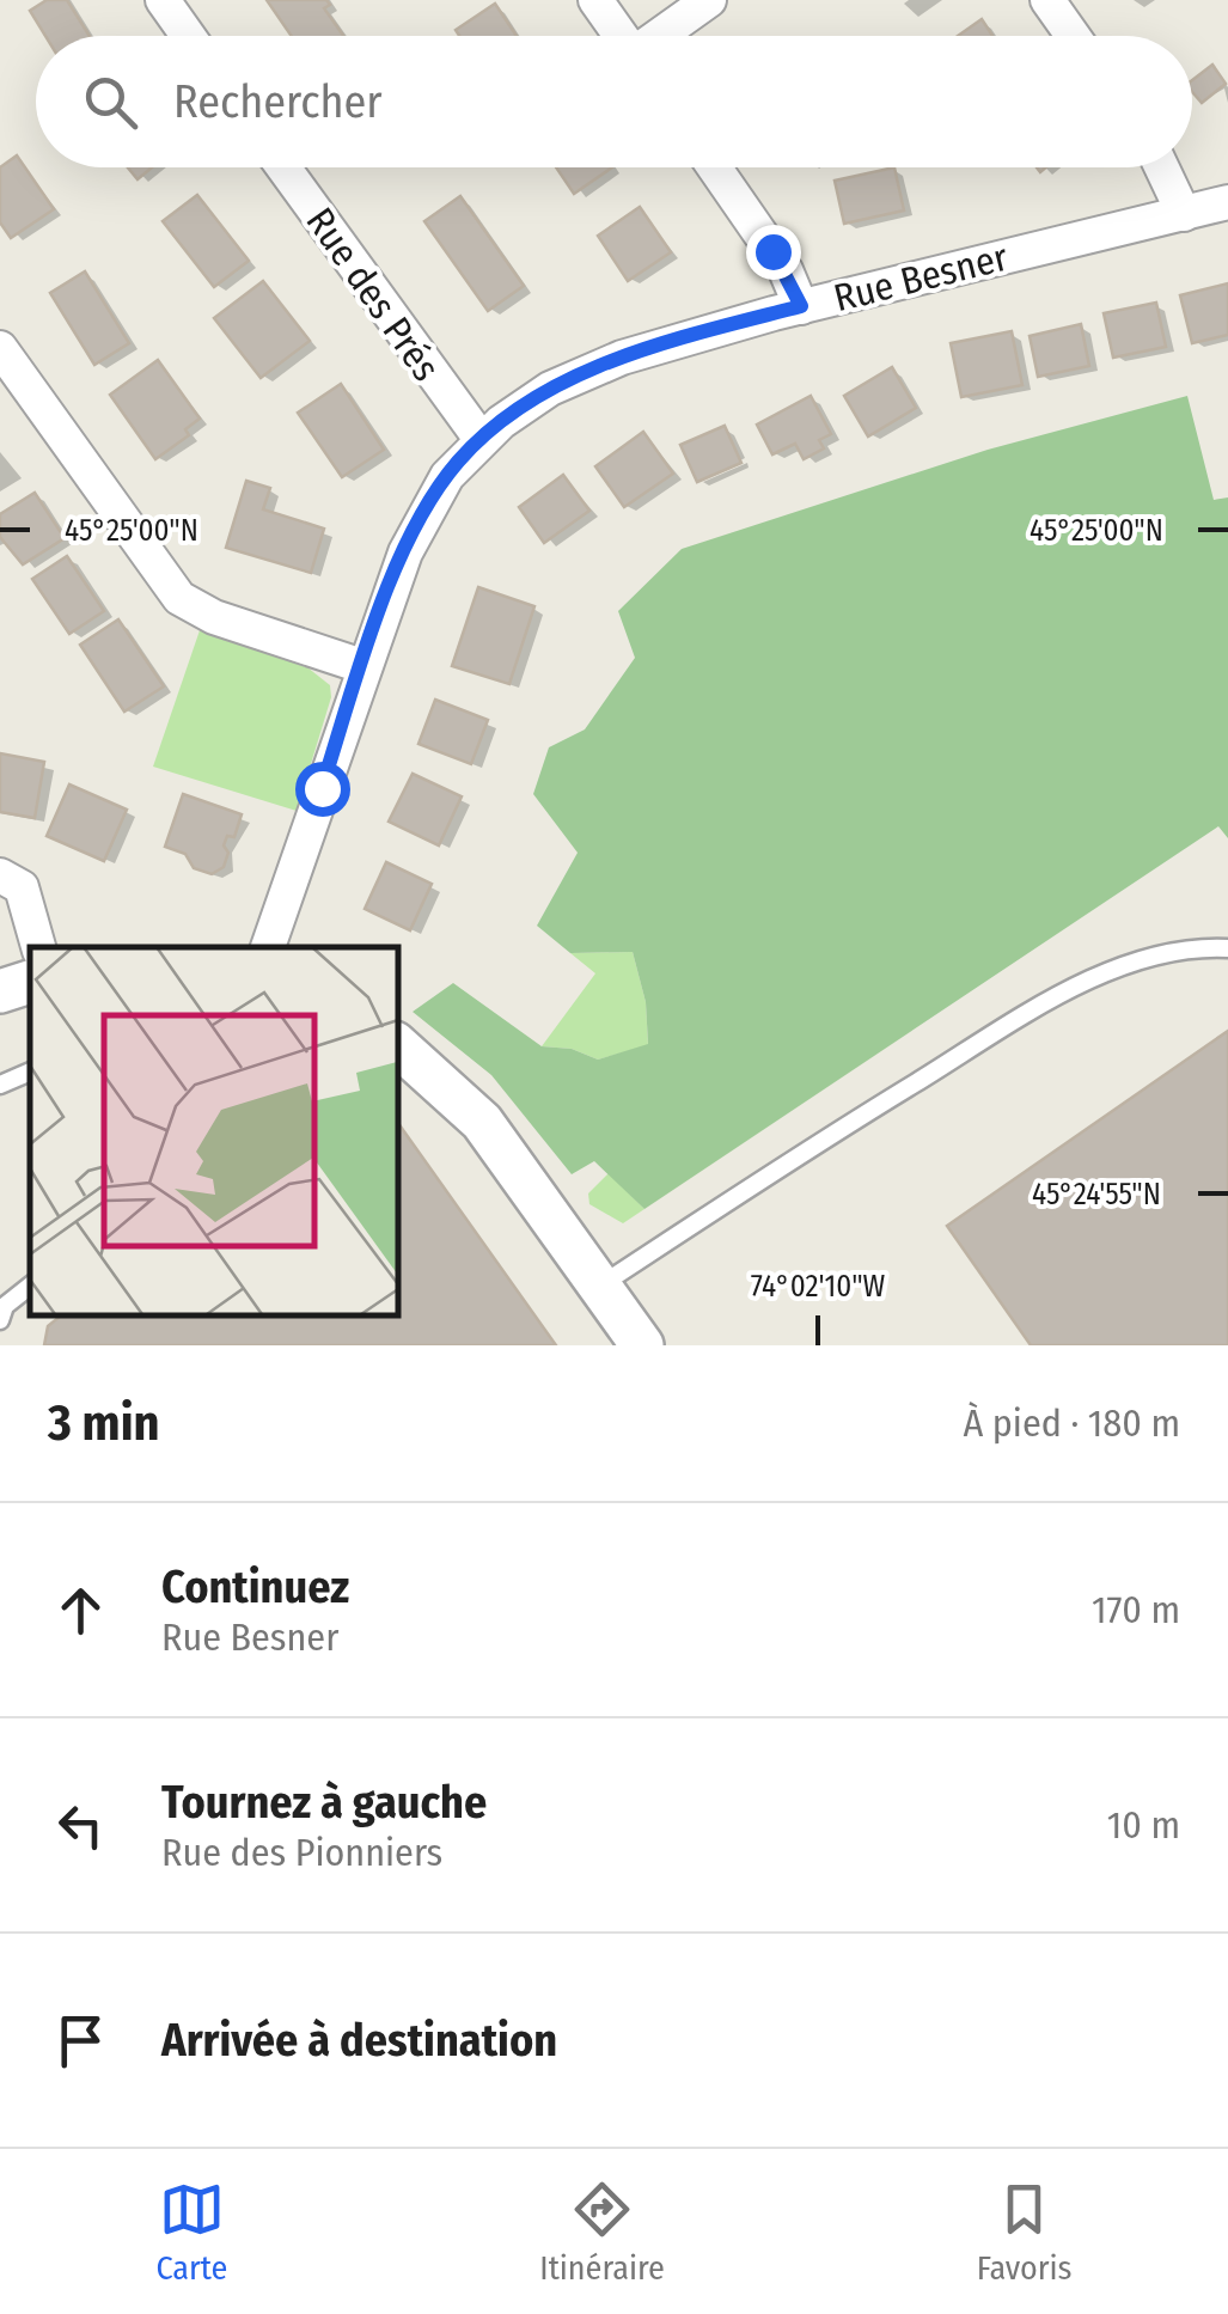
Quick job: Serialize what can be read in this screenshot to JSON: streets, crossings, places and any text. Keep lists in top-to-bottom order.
{
  "streets": {
    "street": ["Rue Besner", "Rue des Prés"]
  },
  "crossings": [
    ["Rue Besner", "Rue des Prés"]
  ],
  "page": {
    "search": "Rechercher",
    "heading": ["3 min", "À pied · 180 m"],
    "list": [
      ["Continuez", "Rue Besner", "170 m"],
      ["Tournez à gauche", "Rue des Pionniers", "10 m"],
      "Arrivée à destination"
    ],
    "nav": ["Carte", "Itinéraire", "Favoris"]
  },
  "coordinates": ["45°25'00\"N", "45°24'55\"N", "74°02'10\"W"]
}
